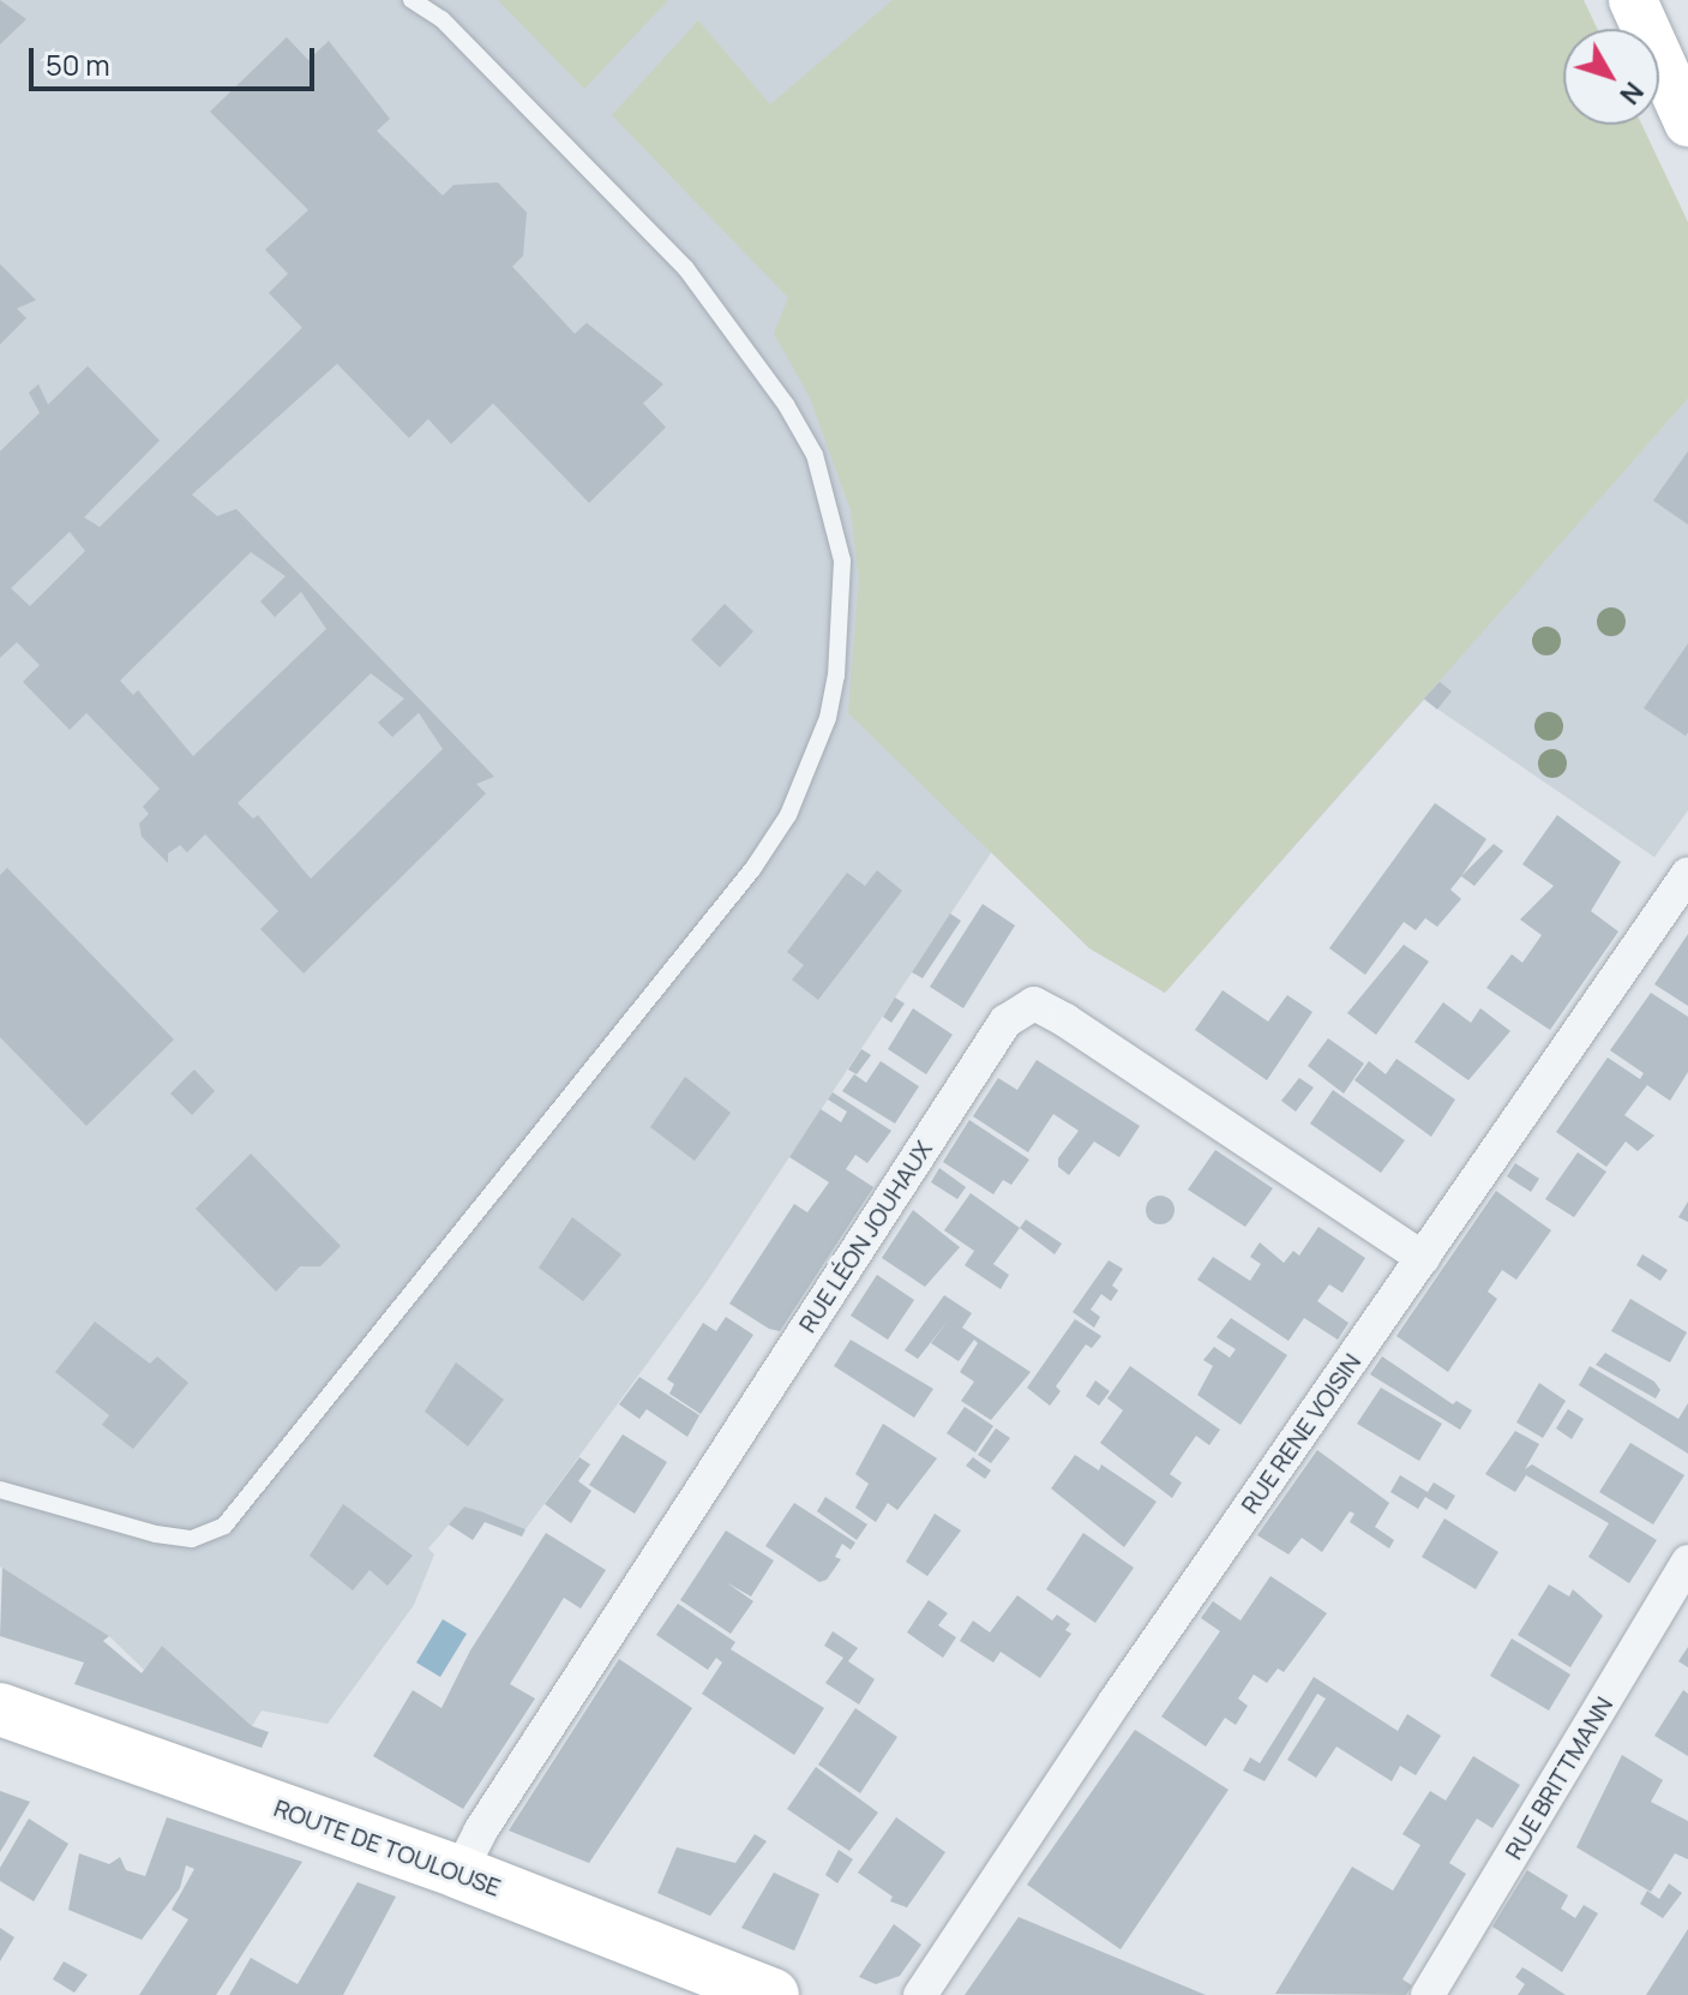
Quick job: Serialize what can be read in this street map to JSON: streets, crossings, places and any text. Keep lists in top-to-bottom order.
{
  "streets": {
    "main road": ["ROUTE DE TOULOUSE"],
    "street": ["RUE LÉON JOUHAUX", "RUE RENE VOISIN", "RUE BRITTMANN"]
  },
  "crossings": [
    ["RUE LÉON JOUHAUX", "RUE RENE VOISIN"],
    ["RUE LÉON JOUHAUX", "ROUTE DE TOULOUSE"]
  ],
  "scale_bar": "50 m",
  "north": "bottom right"
}
